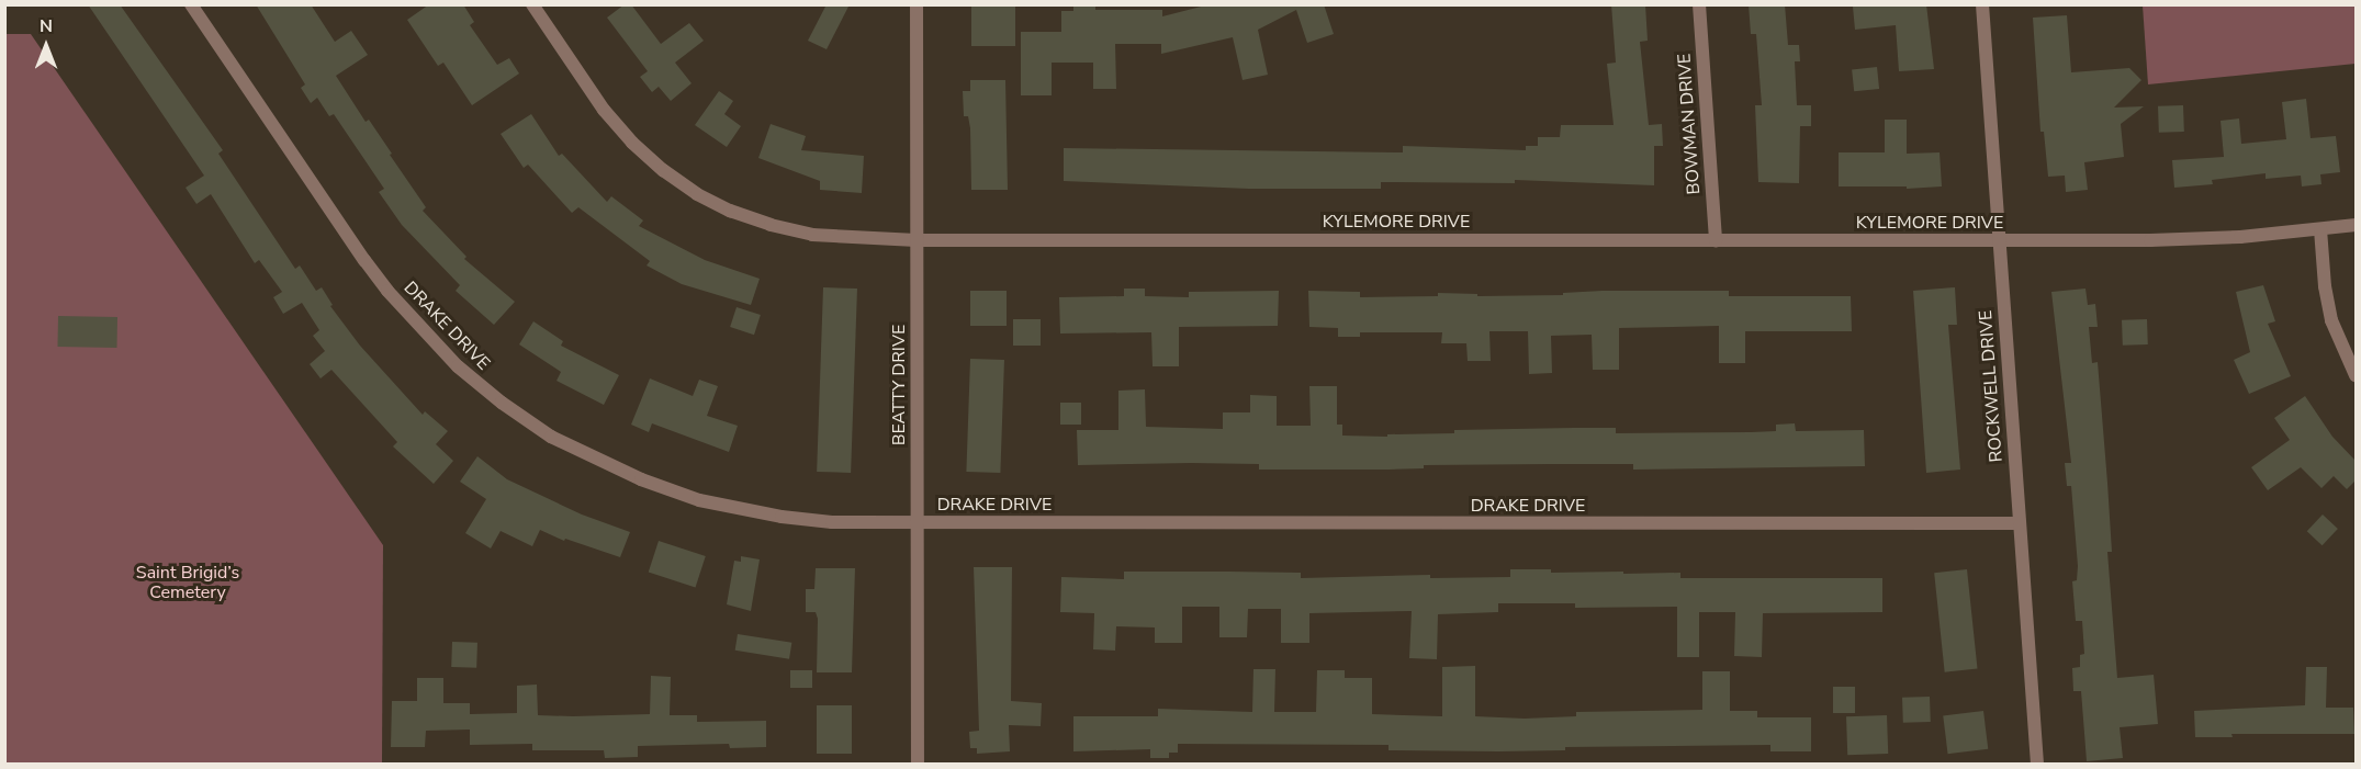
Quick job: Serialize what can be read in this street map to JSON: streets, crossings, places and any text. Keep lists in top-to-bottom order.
{
  "streets": {
    "street": [
      "BOWMAN DRIVE",
      "KYLEMORE DRIVE",
      "DRAKE DRIVE",
      "BEATTY DRIVE",
      "ROCKWELL DRIVE"
    ]
  },
  "crossings": [
    ["BOWMAN DRIVE", "KYLEMORE DRIVE"],
    ["KYLEMORE DRIVE", "BEATTY DRIVE"],
    ["KYLEMORE DRIVE", "ROCKWELL DRIVE"],
    ["DRAKE DRIVE", "BEATTY DRIVE"],
    ["DRAKE DRIVE", "ROCKWELL DRIVE"]
  ],
  "parks": ["Saint Brigid’s Cemetery"],
  "north": "top"
}
